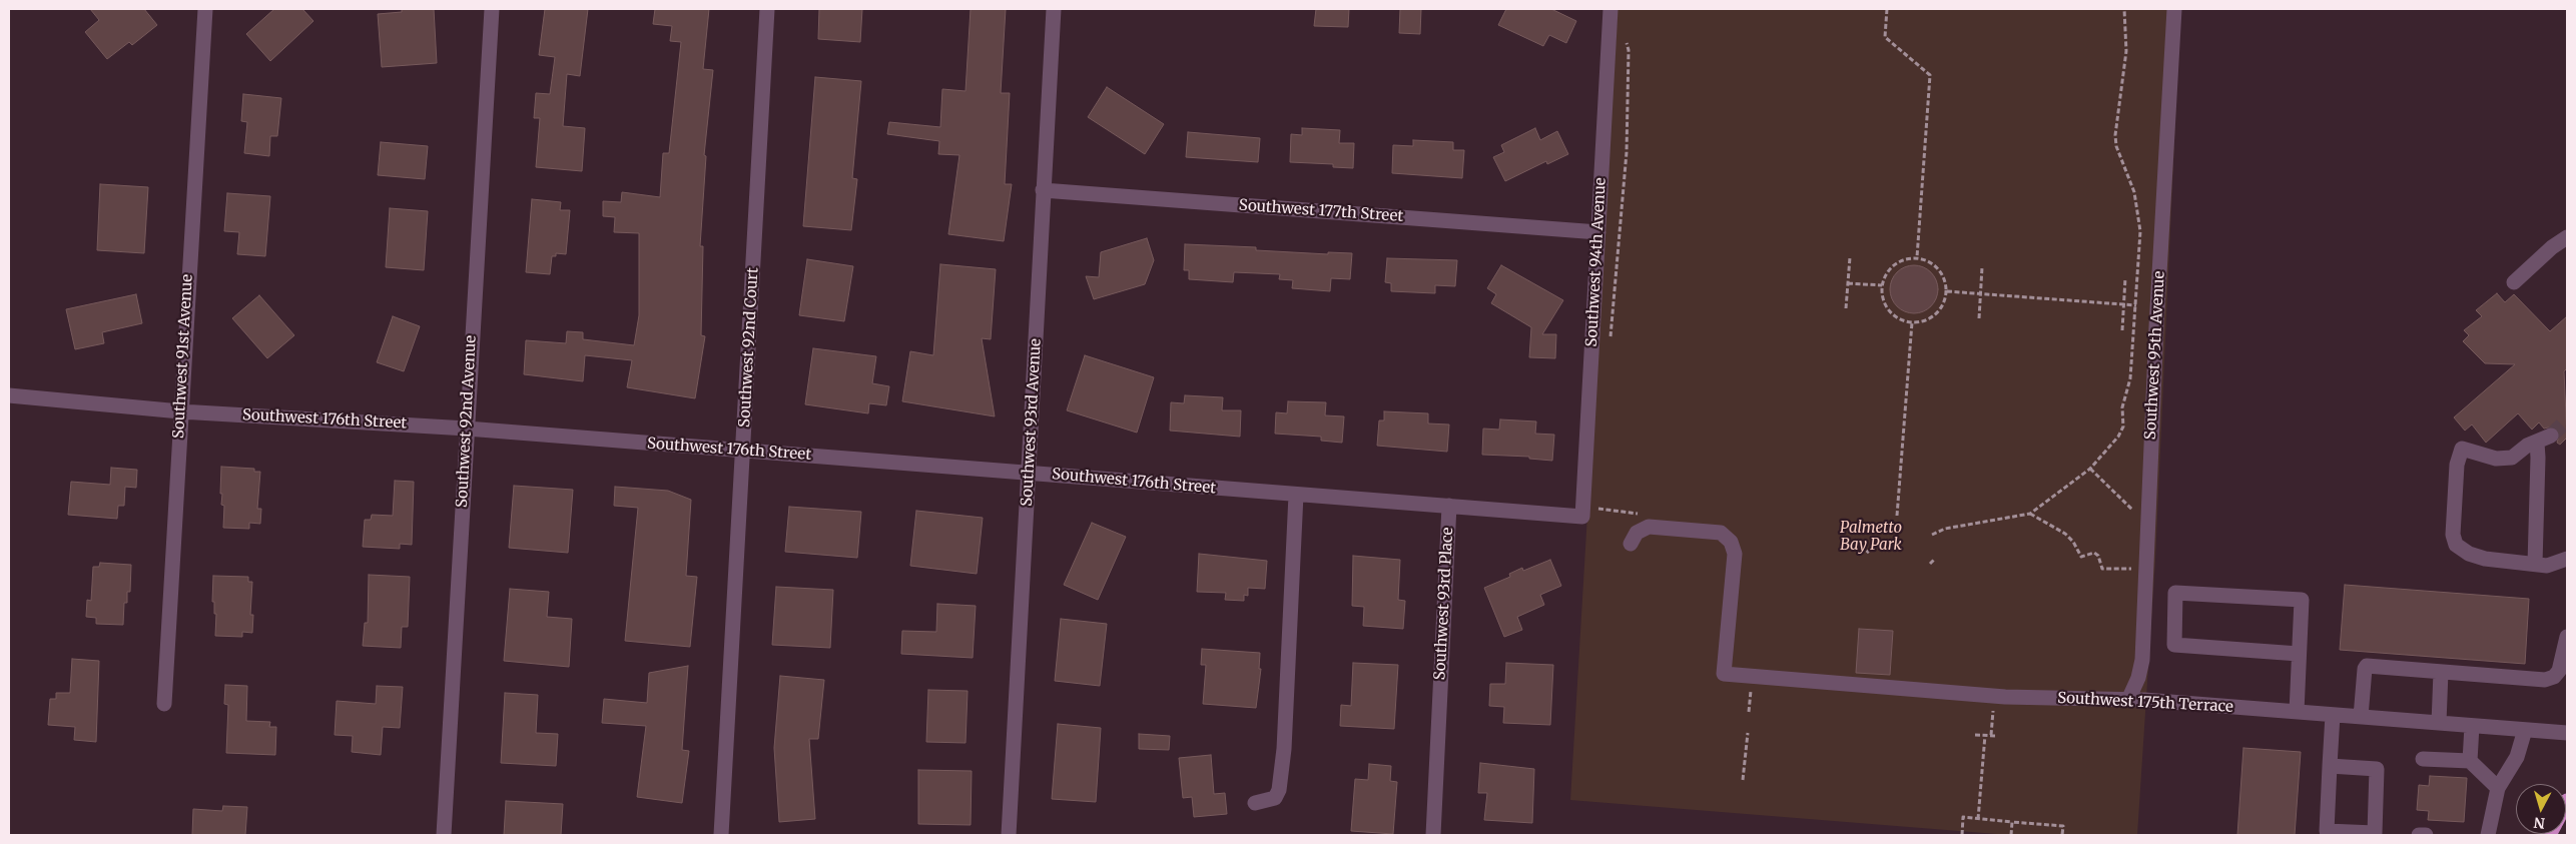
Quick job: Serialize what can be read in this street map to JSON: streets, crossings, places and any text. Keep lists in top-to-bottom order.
{
  "streets": {
    "street": [
      "Southwest 177th Street",
      "Southwest 94th Avenue",
      "Southwest 92nd Court",
      "Southwest 95th Avenue",
      "Southwest 91st Avenue",
      "Southwest 176th Street",
      "Southwest 92nd Avenue",
      "Southwest 93rd Avenue",
      "Southwest 93rd Place",
      "Southwest 175th Terrace"
    ]
  },
  "crossings": [
    ["Southwest 177th Street", "Southwest 94th Avenue"],
    ["Southwest 177th Street", "Southwest 93rd Avenue"],
    ["Southwest 94th Avenue", "Southwest 93rd Place"],
    ["Southwest 92nd Court", "Southwest 176th Street"],
    ["Southwest 95th Avenue", "Southwest 175th Terrace"],
    ["Southwest 91st Avenue", "Southwest 176th Street"],
    ["Southwest 176th Street", "Southwest 92nd Avenue"],
    ["Southwest 176th Street", "Southwest 93rd Avenue"],
    ["Southwest 176th Street", "Southwest 93rd Place"]
  ],
  "parks": ["Palmetto Bay Park"],
  "north": "bottom"
}
